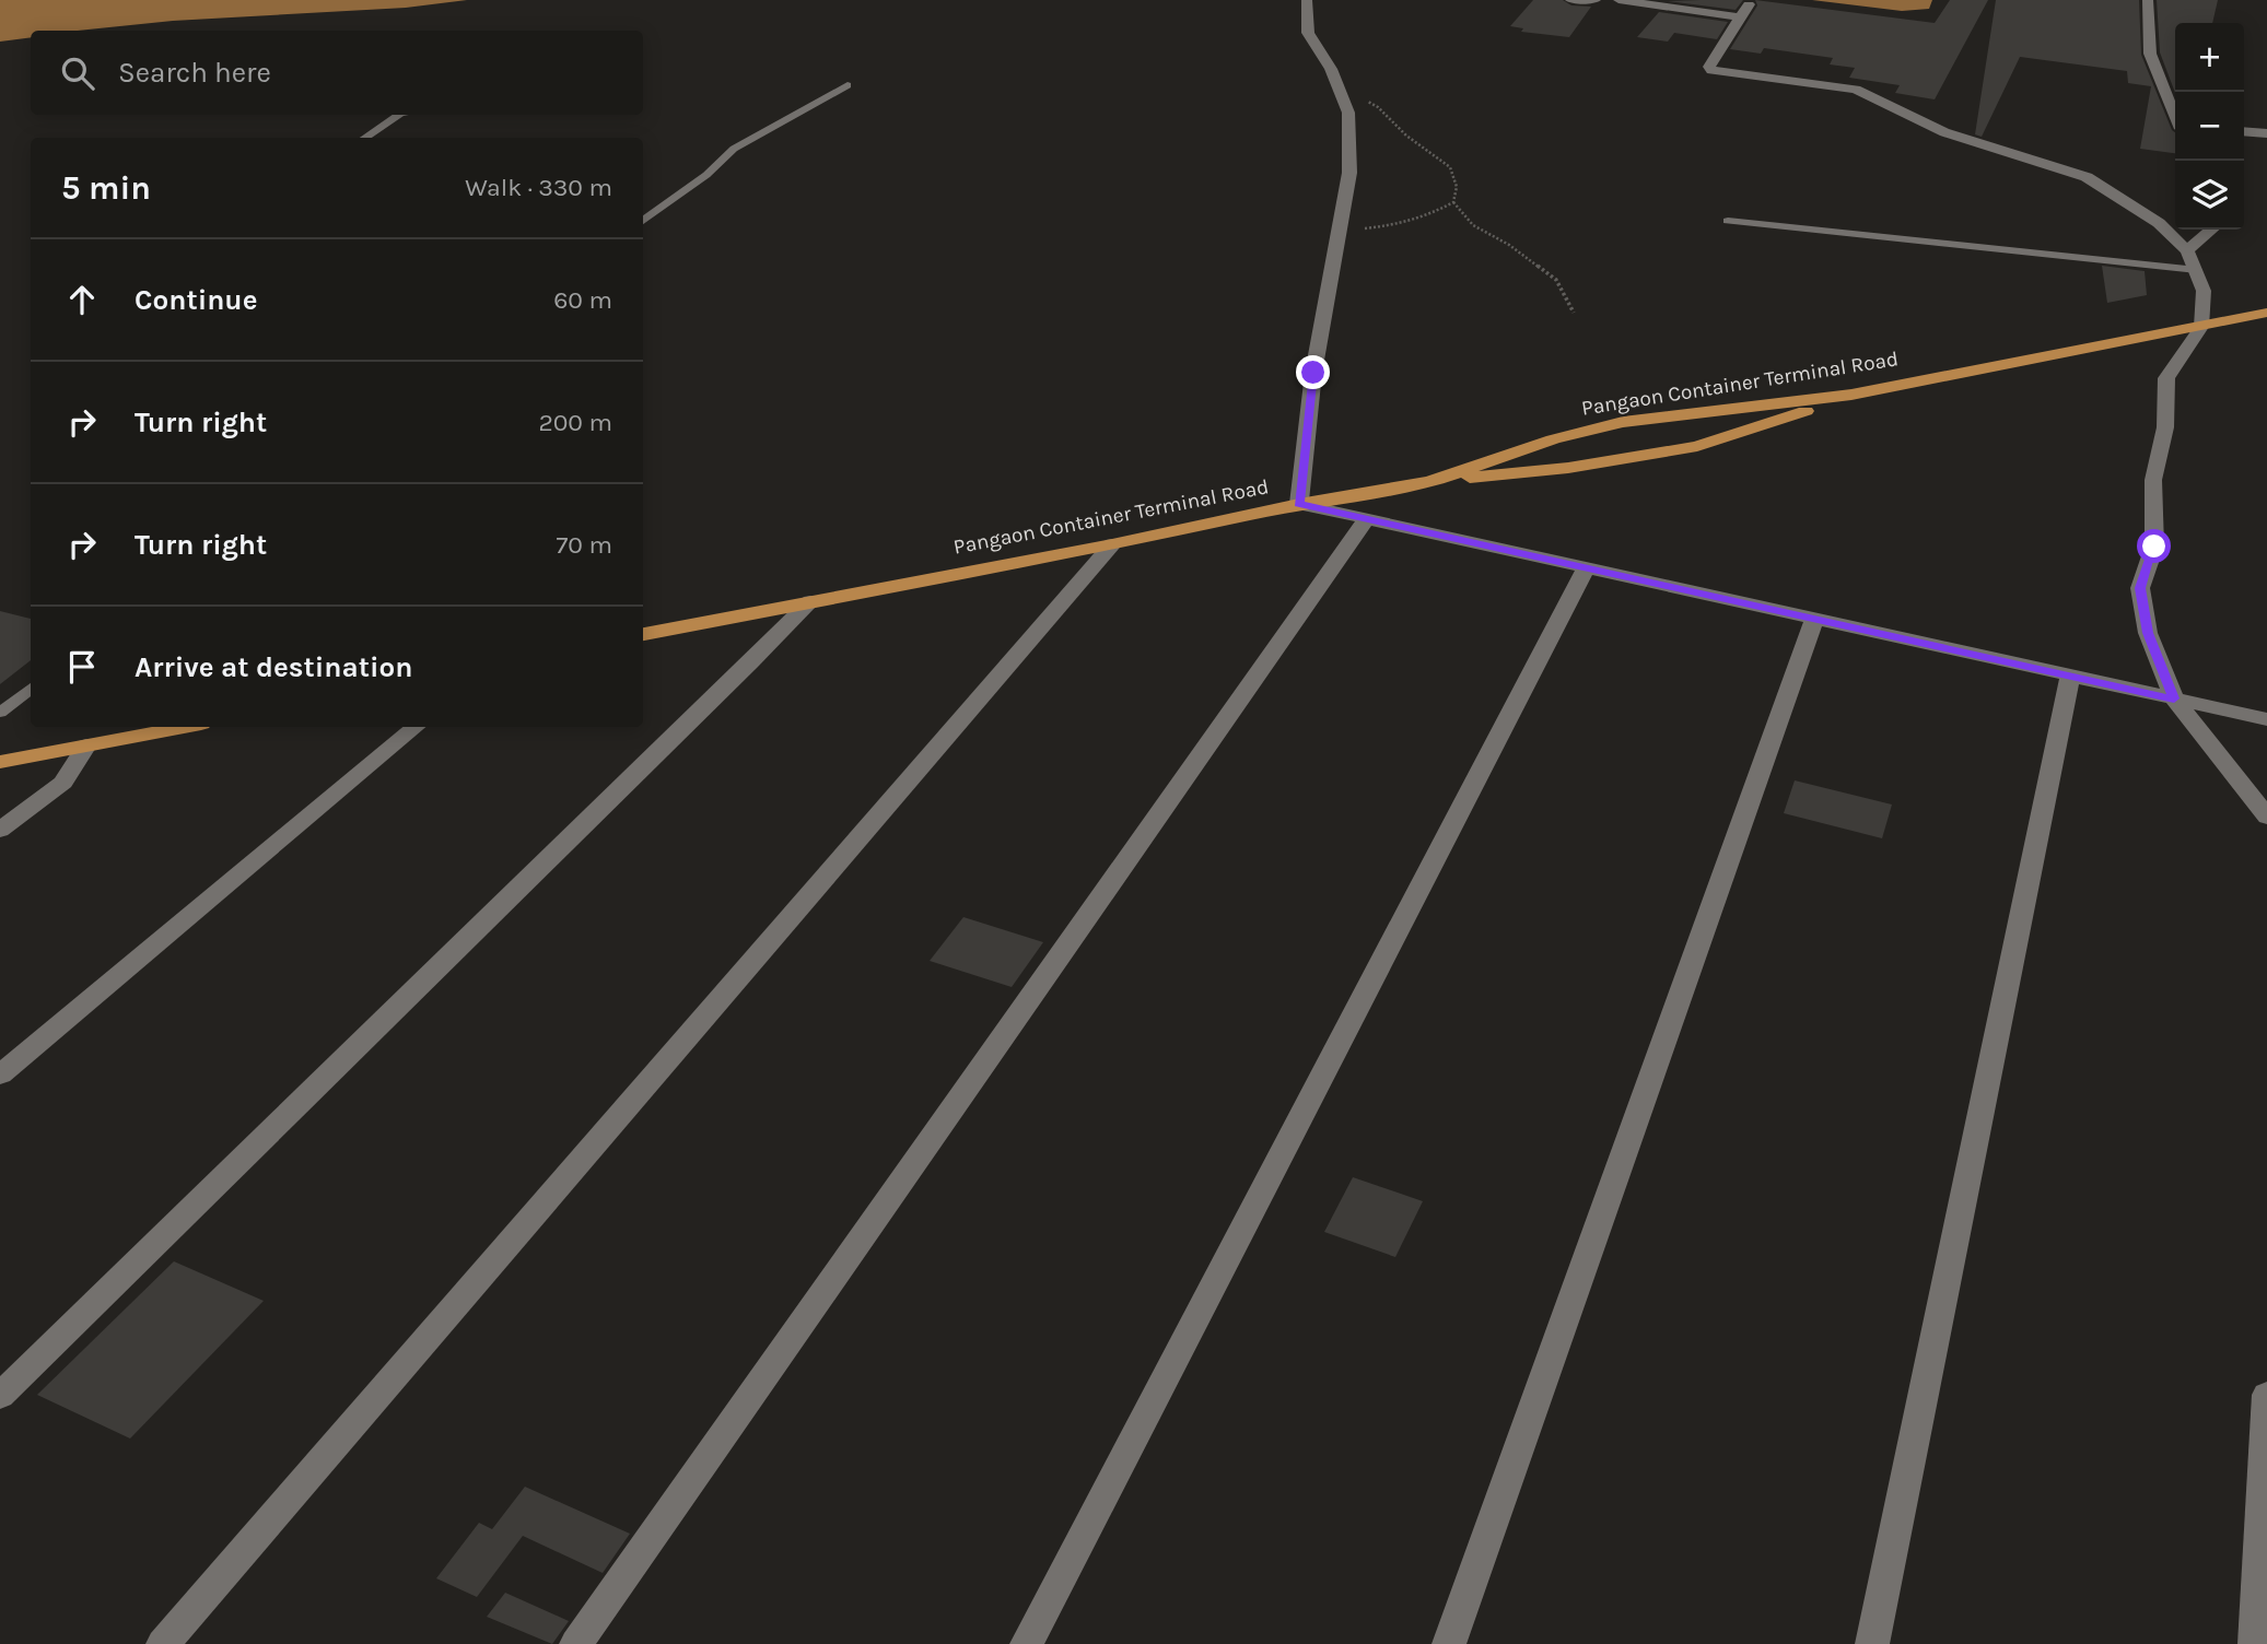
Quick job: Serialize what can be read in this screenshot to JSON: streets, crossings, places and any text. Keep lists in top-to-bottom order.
{
  "streets": {
    "highway": ["Pangaon Container Terminal Road"]
  },
  "page": {
    "map_buttons": ["+", "−"],
    "search": "Search here",
    "heading": ["5 min", "Walk · 330 m"],
    "list": [
      ["Continue", "60 m"],
      ["Turn right", "200 m"],
      ["Turn right", "70 m"],
      "Arrive at destination"
    ]
  }
}
